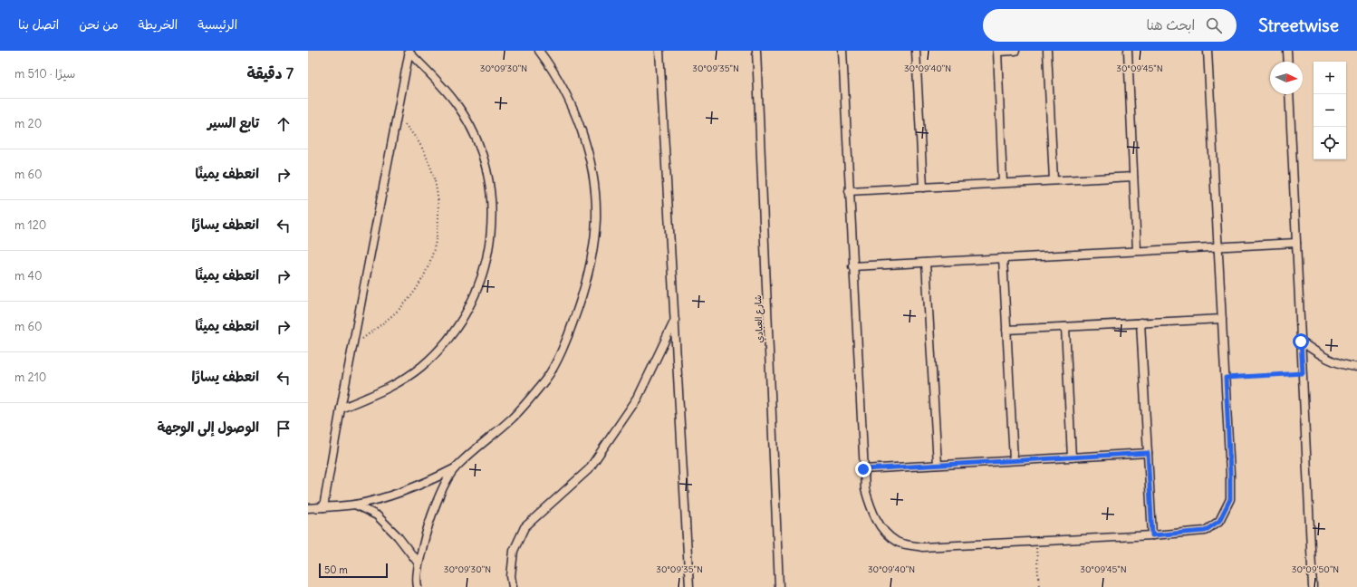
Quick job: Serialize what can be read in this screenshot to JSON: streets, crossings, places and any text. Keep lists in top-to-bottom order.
{
  "streets": {
    "street": ["شارع العبادي"]
  },
  "scale_bar": "50 m",
  "north": "right",
  "page": {
    "header": "Streetwise",
    "search": "ابحث هنا",
    "nav": [
      "الرئيسية",
      "الخريطة",
      "من نحن",
      "اتصل بنا"
    ],
    "heading": ["7 دقيقة", "سيرًا · 510 m"],
    "map_buttons": ["+", "−"],
    "list": [
      ["تابع السير", "20 m"],
      ["انعطف يمينًا", "60 m"],
      ["انعطف يسارًا", "120 m"],
      ["انعطف يمينًا", "40 m"],
      ["انعطف يمينًا", "60 m"],
      ["انعطف يسارًا", "210 m"],
      "الوصول إلى الوجهة"
    ],
    "scale": "50 m"
  },
  "coordinates": [
    "30°09'30\"N",
    "30°09'35\"N",
    "30°09'40\"N",
    "30°09'45\"N",
    "30°09'50\"N"
  ]
}
